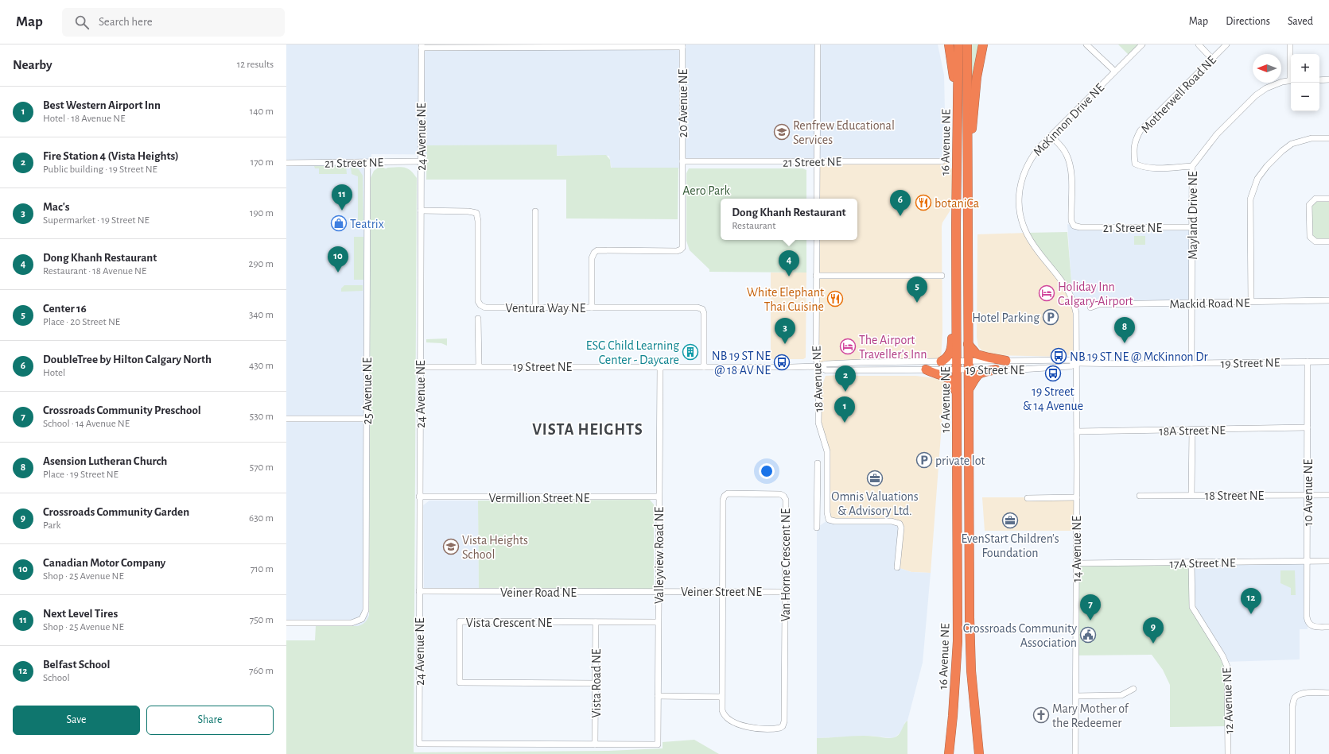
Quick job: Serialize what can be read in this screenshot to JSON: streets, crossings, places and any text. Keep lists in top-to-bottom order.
{
  "streets": {
    "highway": ["16 Avenue NE"],
    "street": [
      "Motherwell Road NE",
      "20 Avenue NE",
      "McKinnon Drive NE",
      "24 Avenue NE",
      "21 Street NE",
      "Mayland Drive NE",
      "Mackid Road NE",
      "Ventura Way NE",
      "19 Street NE",
      "18 Avenue NE",
      "25 Avenue NE",
      "18A Street NE",
      "10 Avenue NE",
      "18 Street NE",
      "Vermillion Street NE",
      "14 Avenue NE",
      "Valleyview Road NE",
      "17A Street NE",
      "Van Horne Crescent NE",
      "Veiner Street NE",
      "Veiner Road NE",
      "Vista Crescent NE",
      "Vista Road NE",
      "12 Avenue NE"
    ]
  },
  "crossings": [
    ["Motherwell Road NE", "Mayland Drive NE"],
    ["20 Avenue NE", "21 Street NE"],
    ["20 Avenue NE", "Ventura Way NE"],
    ["McKinnon Drive NE", "21 Street NE"],
    ["McKinnon Drive NE", "19 Street NE"],
    ["McKinnon Drive NE", "14 Avenue NE"],
    ["24 Avenue NE", "21 Street NE"],
    ["24 Avenue NE", "Ventura Way NE"],
    ["24 Avenue NE", "19 Street NE"],
    ["24 Avenue NE", "Vermillion Street NE"],
    ["24 Avenue NE", "Valleyview Road NE"],
    ["24 Avenue NE", "Veiner Road NE"],
    ["24 Avenue NE", "Vista Road NE"],
    ["16 Avenue NE", "19 Street NE"],
    ["21 Street NE", "Mayland Drive NE"],
    ["21 Street NE", "25 Avenue NE"],
    ["Mayland Drive NE", "Mackid Road NE"],
    ["Mayland Drive NE", "19 Street NE"],
    ["Ventura Way NE", "19 Street NE"],
    ["19 Street NE", "18 Avenue NE"],
    ["19 Street NE", "10 Avenue NE"],
    ["19 Street NE", "14 Avenue NE"],
    ["19 Street NE", "Valleyview Road NE"],
    ["18A Street NE", "10 Avenue NE"],
    ["18A Street NE", "14 Avenue NE"],
    ["10 Avenue NE", "18 Street NE"],
    ["10 Avenue NE", "17A Street NE"],
    ["Vermillion Street NE", "Valleyview Road NE"],
    ["14 Avenue NE", "17A Street NE"],
    ["Valleyview Road NE", "Veiner Street NE"],
    ["Valleyview Road NE", "Veiner Road NE"],
    ["Valleyview Road NE", "Vista Crescent NE"],
    ["Valleyview Road NE", "Vista Road NE"],
    ["17A Street NE", "12 Avenue NE"],
    ["Van Horne Crescent NE", "Veiner Street NE"],
    ["Veiner Street NE", "Veiner Road NE"],
    ["Vista Crescent NE", "Vista Road NE"]
  ],
  "districts": ["VISTA HEIGHTS"],
  "parks": ["Aero Park"],
  "places": {
    "school or university": ["Renfrew Educational Services", "Vista Heights School"],
    "restaurant": ["botaniCa", "White Elephant Thai Cuisine"],
    "shop": ["Teatrix"],
    "hotel": ["Holiday Inn Calgary-Airport", "The Airport Traveller's Inn"],
    "parking": ["Hotel Parking", "private lot"],
    "building": ["ESG Child Learning Center - Daycare"],
    "bus stop": ["NB 19 ST NE @ McKinnon Dr", "NB 19 ST NE @ 18 AV NE", "19 Street & 14 Avenue"],
    "office": ["Omnis Valuations & Advisory Ltd.", "EvenStart Children's Foundation"],
    "public building": ["Crossroads Community Association"],
    "church": ["Mary Mother of the Redeemer"]
  },
  "north": "left",
  "page": {
    "header": "Map",
    "search": "Search here",
    "nav": ["Map", "Directions", "Saved"],
    "heading": ["Nearby", "12 results"],
    "map_buttons": ["+", "−"],
    "list": [
      {
        "mark": "1",
        "name": "Best Western Airport Inn",
        "note": "Hotel · 18 Avenue NE",
        "value": "140 m"
      },
      {
        "mark": "2",
        "name": "Fire Station 4 (Vista Heights)",
        "note": "Public building · 19 Street NE",
        "value": "170 m"
      },
      {
        "mark": "3",
        "name": "Mac's",
        "note": "Supermarket · 19 Street NE",
        "value": "190 m"
      },
      {
        "mark": "4",
        "name": "Dong Khanh Restaurant",
        "note": "Restaurant · 18 Avenue NE",
        "value": "290 m"
      },
      {
        "mark": "5",
        "name": "Center 16",
        "note": "Place · 20 Street NE",
        "value": "340 m"
      },
      {
        "mark": "6",
        "name": "DoubleTree by Hilton Calgary North",
        "note": "Hotel",
        "value": "430 m"
      },
      {
        "mark": "7",
        "name": "Crossroads Community Preschool",
        "note": "School · 14 Avenue NE",
        "value": "530 m"
      },
      {
        "mark": "8",
        "name": "Asension Lutheran Church",
        "note": "Place · 19 Street NE",
        "value": "570 m"
      },
      {
        "mark": "9",
        "name": "Crossroads Community Garden",
        "note": "Park",
        "value": "630 m"
      },
      {
        "mark": "10",
        "name": "Canadian Motor Company",
        "note": "Shop · 25 Avenue NE",
        "value": "710 m"
      },
      {
        "mark": "11",
        "name": "Next Level Tires",
        "note": "Shop · 25 Avenue NE",
        "value": "750 m"
      },
      {
        "mark": "12",
        "name": "Belfast School",
        "note": "School",
        "value": "760 m"
      }
    ],
    "pins": [
      "11",
      "6",
      "10",
      "4",
      "5",
      "8",
      "3",
      "2",
      "1",
      "12",
      "7",
      "9"
    ],
    "popup": ["Dong Khanh Restaurant", "Restaurant"],
    "buttons": ["Save", "Share"]
  }
}
